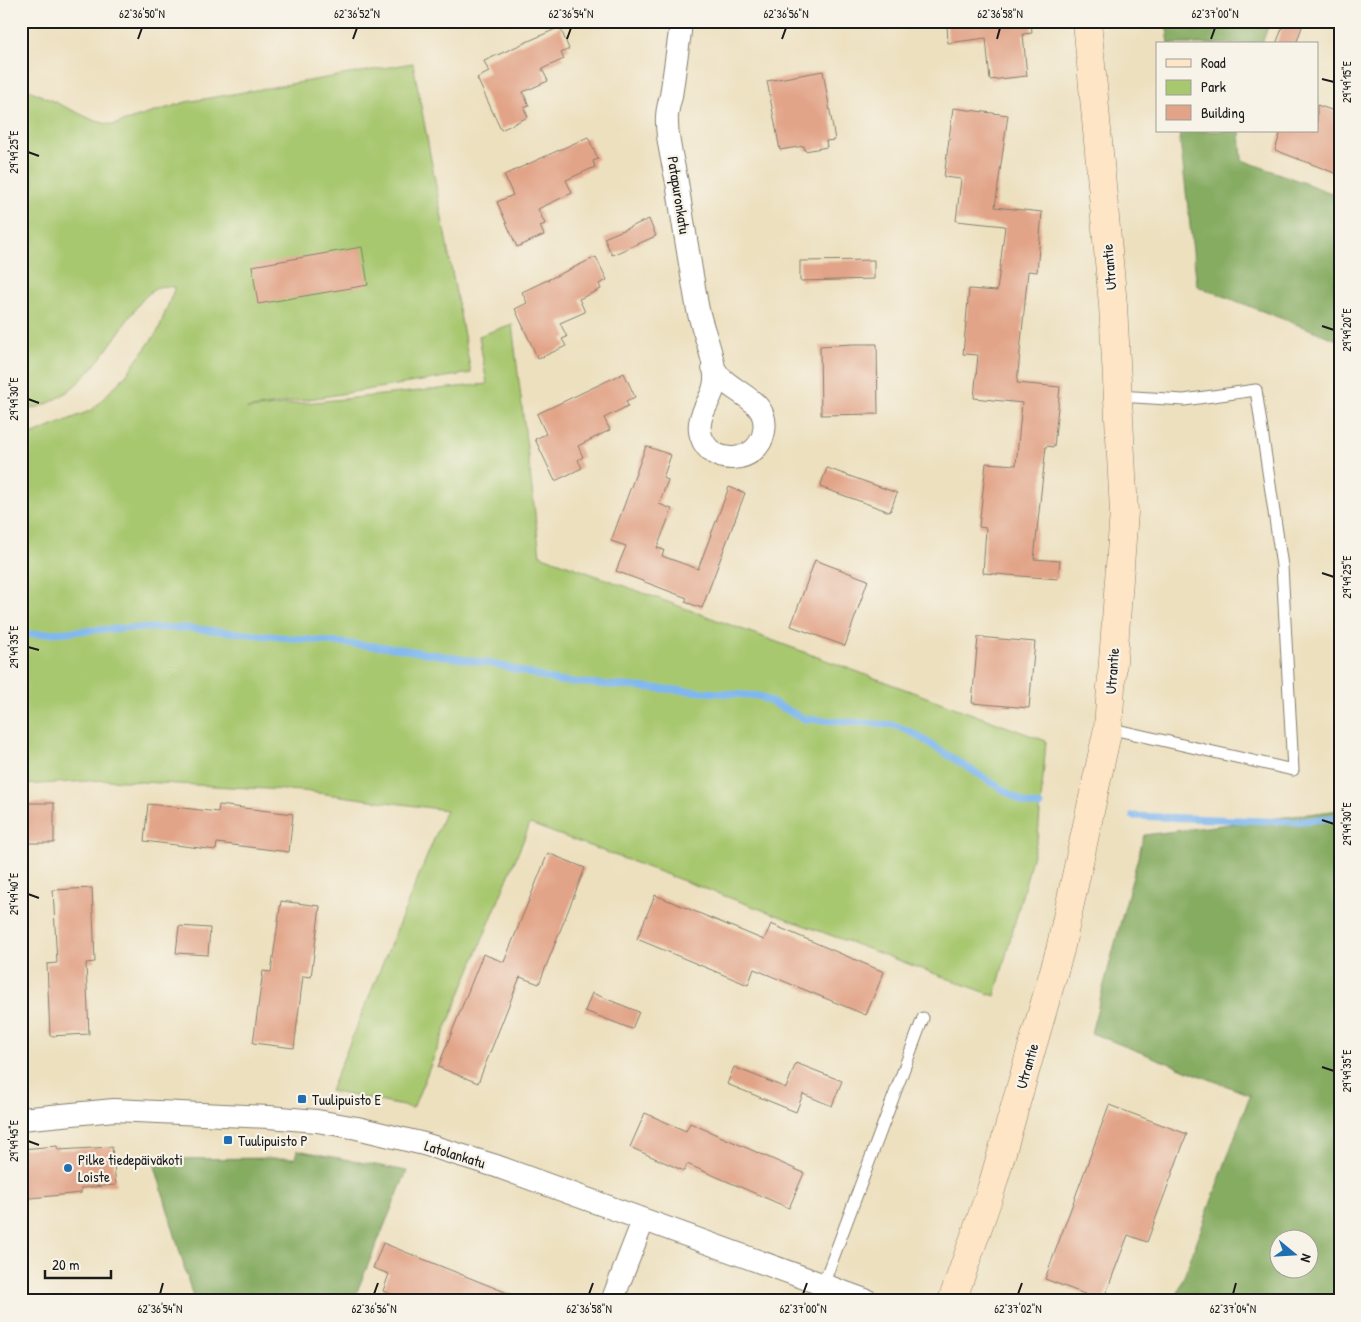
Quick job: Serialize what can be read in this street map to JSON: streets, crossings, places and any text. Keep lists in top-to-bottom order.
{
  "streets": {
    "main road": ["Utrantie"],
    "street": ["Patapuronkatu", "Latolankatu"]
  },
  "places": {
    "transit": ["Tuulipuisto E", "Tuulipuisto P"],
    "other": ["Pilke tiedepäiväkoti Loiste"]
  },
  "legend": ["Road", "Park", "Building"],
  "scale_bar": "20 m",
  "north": "right",
  "coordinates": [
    "62°36'50\"N",
    "62°36'52\"N",
    "62°36'54\"N",
    "62°36'56\"N",
    "62°36'58\"N",
    "62°37'00\"N",
    "29°49'15\"E",
    "29°49'25\"E",
    "29°49'20\"E",
    "29°49'30\"E",
    "29°49'35\"E",
    "29°49'40\"E",
    "29°49'45\"E",
    "62°37'02\"N",
    "62°37'04\"N"
  ]
}
